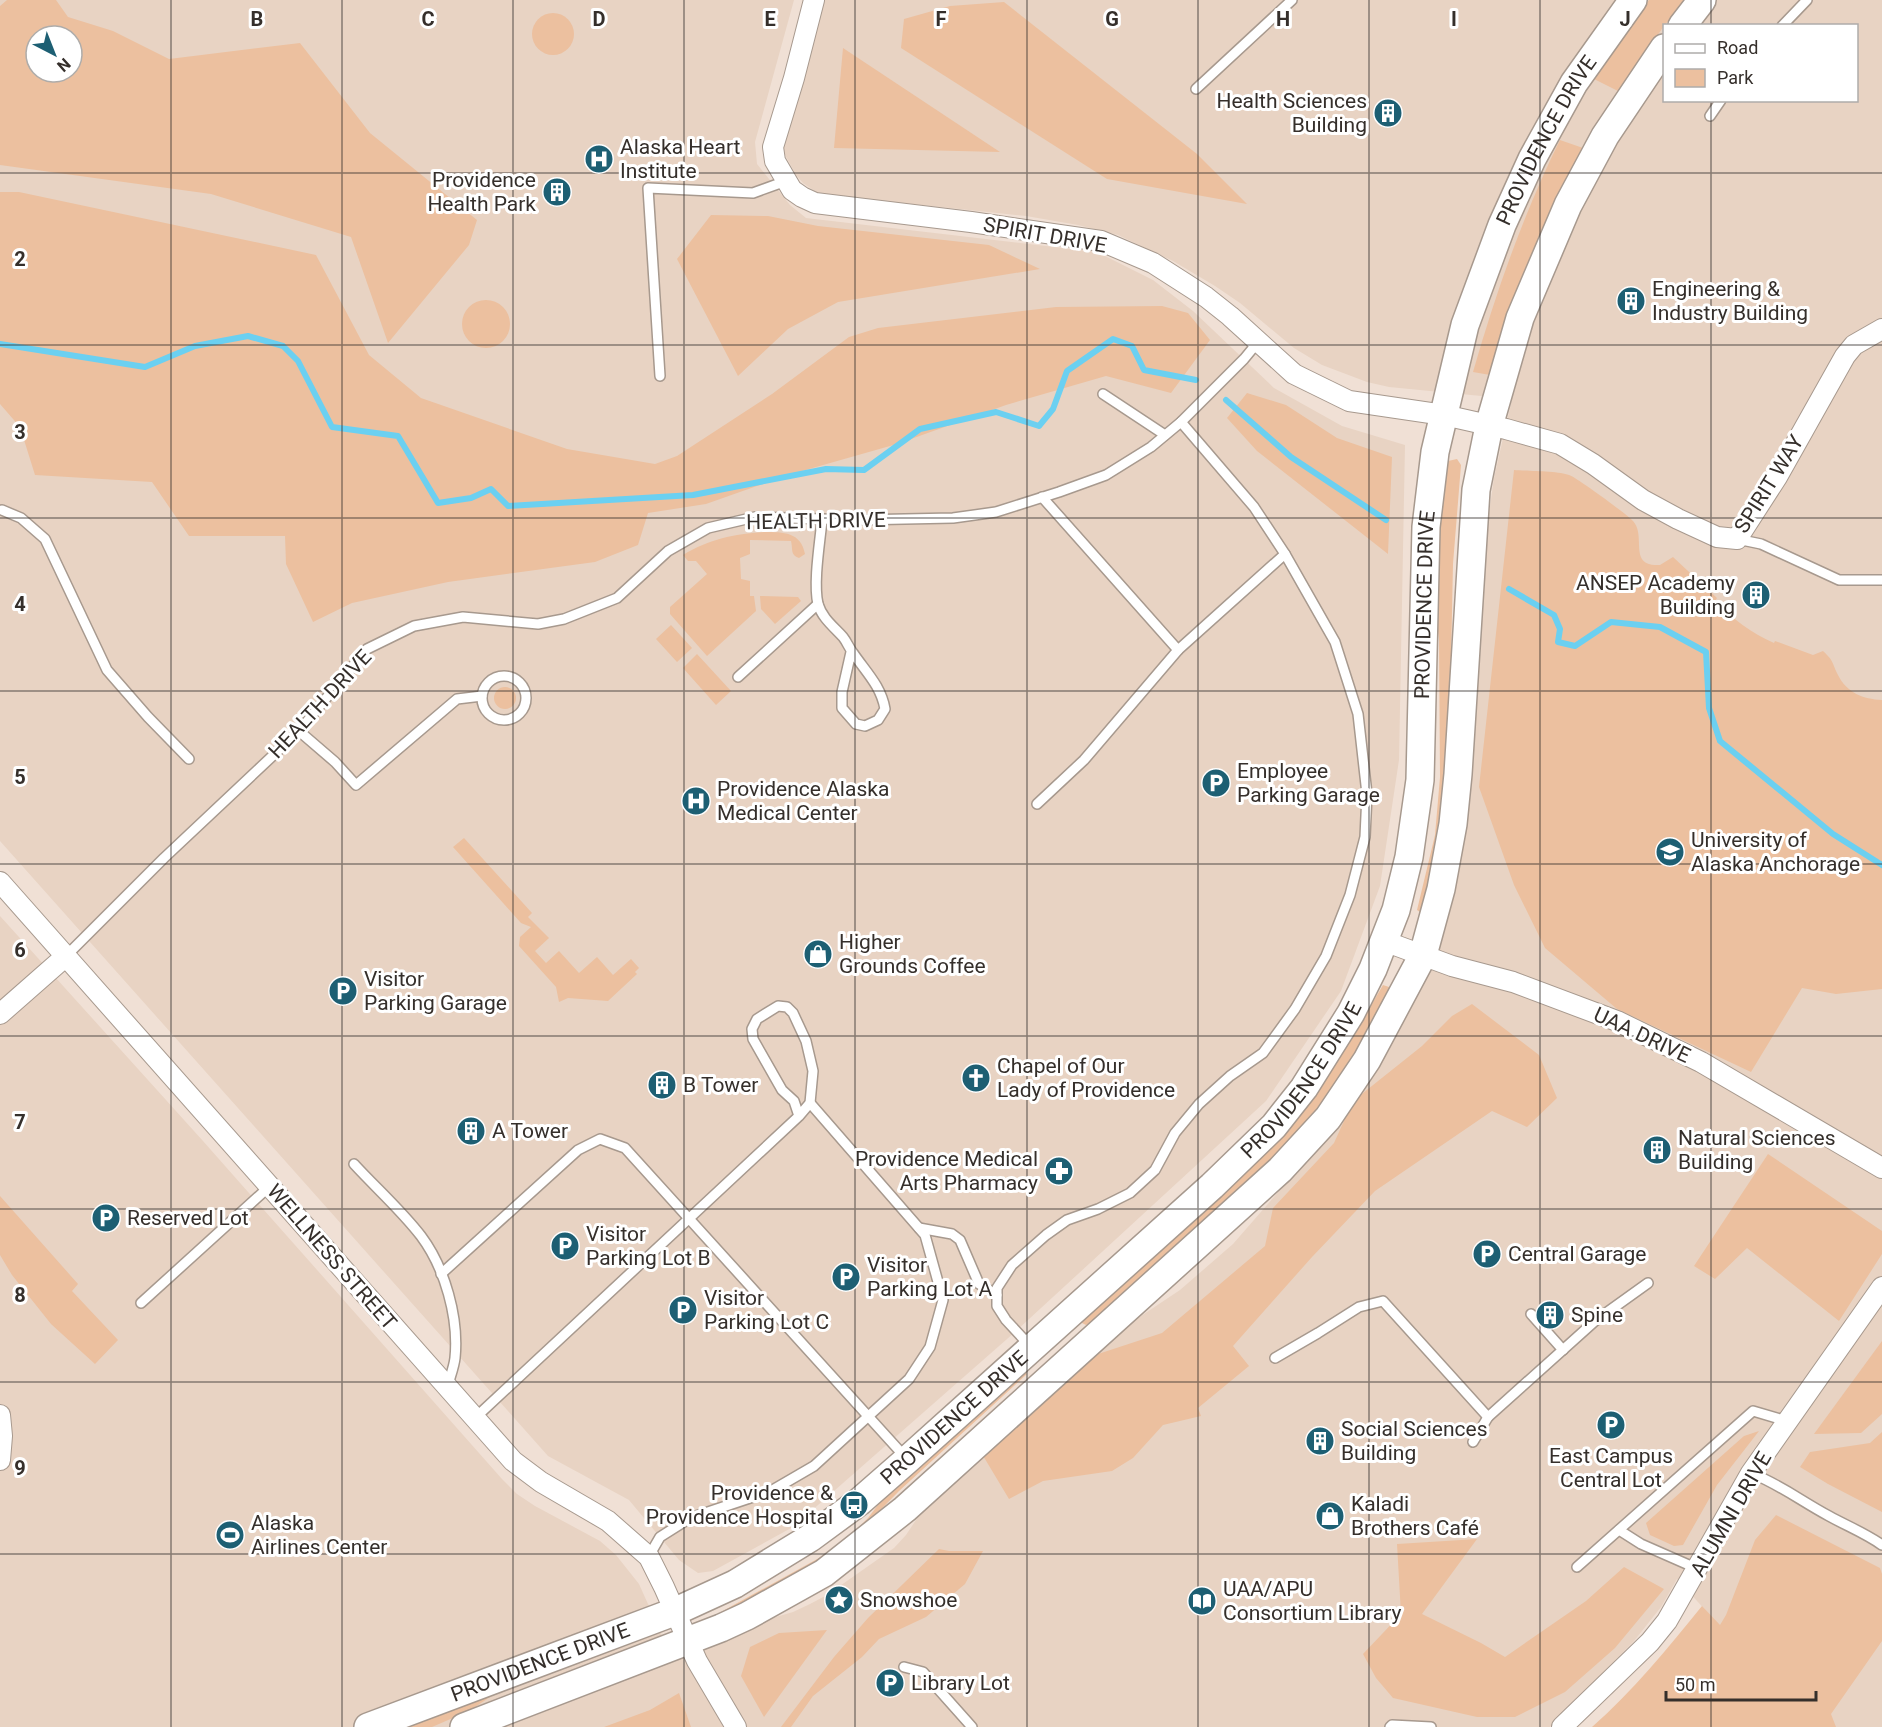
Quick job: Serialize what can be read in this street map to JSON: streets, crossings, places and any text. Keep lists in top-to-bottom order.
{
  "streets": {
    "main road": ["PROVIDENCE DRIVE"],
    "street": [
      "SPIRIT DRIVE",
      "SPIRIT WAY",
      "HEALTH DRIVE",
      "UAA DRIVE",
      "WELLNESS STREET",
      "ALUMNI DRIVE"
    ]
  },
  "crossings": [
    ["PROVIDENCE DRIVE", "SPIRIT DRIVE"],
    ["PROVIDENCE DRIVE", "SPIRIT WAY"],
    ["PROVIDENCE DRIVE", "UAA DRIVE"],
    ["PROVIDENCE DRIVE", "WELLNESS STREET"],
    ["SPIRIT DRIVE", "SPIRIT WAY"],
    ["SPIRIT DRIVE", "HEALTH DRIVE"],
    ["HEALTH DRIVE", "WELLNESS STREET"]
  ],
  "places": {
    "building": [
      "Health Sciences Building",
      "Providence Health Park",
      "Engineering & Industry Building",
      "ANSEP Academy Building",
      "B Tower",
      "A Tower",
      "Natural Sciences Building",
      "Spine",
      "Social Sciences Building"
    ],
    "hospital": ["Alaska Heart Institute", "Providence Alaska Medical Center"],
    "parking": [
      "Employee Parking Garage",
      "Visitor Parking Garage",
      "Reserved Lot",
      "Visitor Parking Lot B",
      "Central Garage",
      "Visitor Parking Lot A",
      "Visitor Parking Lot C",
      "East Campus Central Lot",
      "Library Lot"
    ],
    "school or university": ["University of Alaska Anchorage"],
    "shop": ["Higher Grounds Coffee", "Kaladi Brothers Café"],
    "church": ["Chapel of Our Lady of Providence"],
    "pharmacy": ["Providence Medical Arts Pharmacy"],
    "bus stop": ["Providence & Providence Hospital"],
    "sports": ["Alaska Airlines Center"],
    "place": ["Snowshoe"],
    "library": ["UAA/APU Consortium Library"]
  },
  "legend": ["Road", "Park"],
  "scale_bar": "50 m",
  "north": "bottom right",
  "grid": {
    "columns": [
      "B",
      "C",
      "D",
      "E",
      "F",
      "G",
      "H",
      "I",
      "J"
    ],
    "rows": [
      "2",
      "3",
      "4",
      "5",
      "6",
      "7",
      "8",
      "9"
    ]
  }
}
